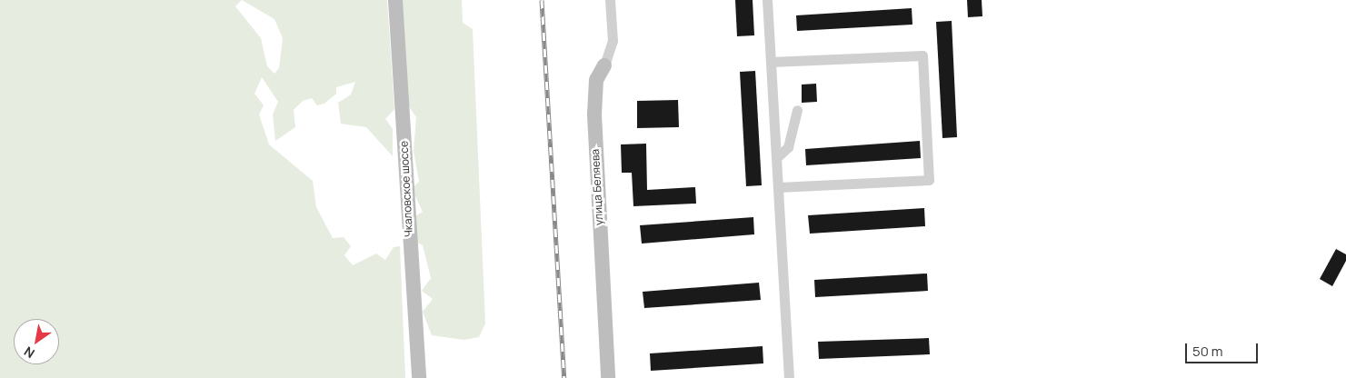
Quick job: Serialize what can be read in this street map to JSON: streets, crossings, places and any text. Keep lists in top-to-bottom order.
{
  "streets": {
    "street": ["улица Беляева", "Чкаловское шоссе"]
  },
  "scale_bar": "50 m",
  "north": "bottom left"
}
